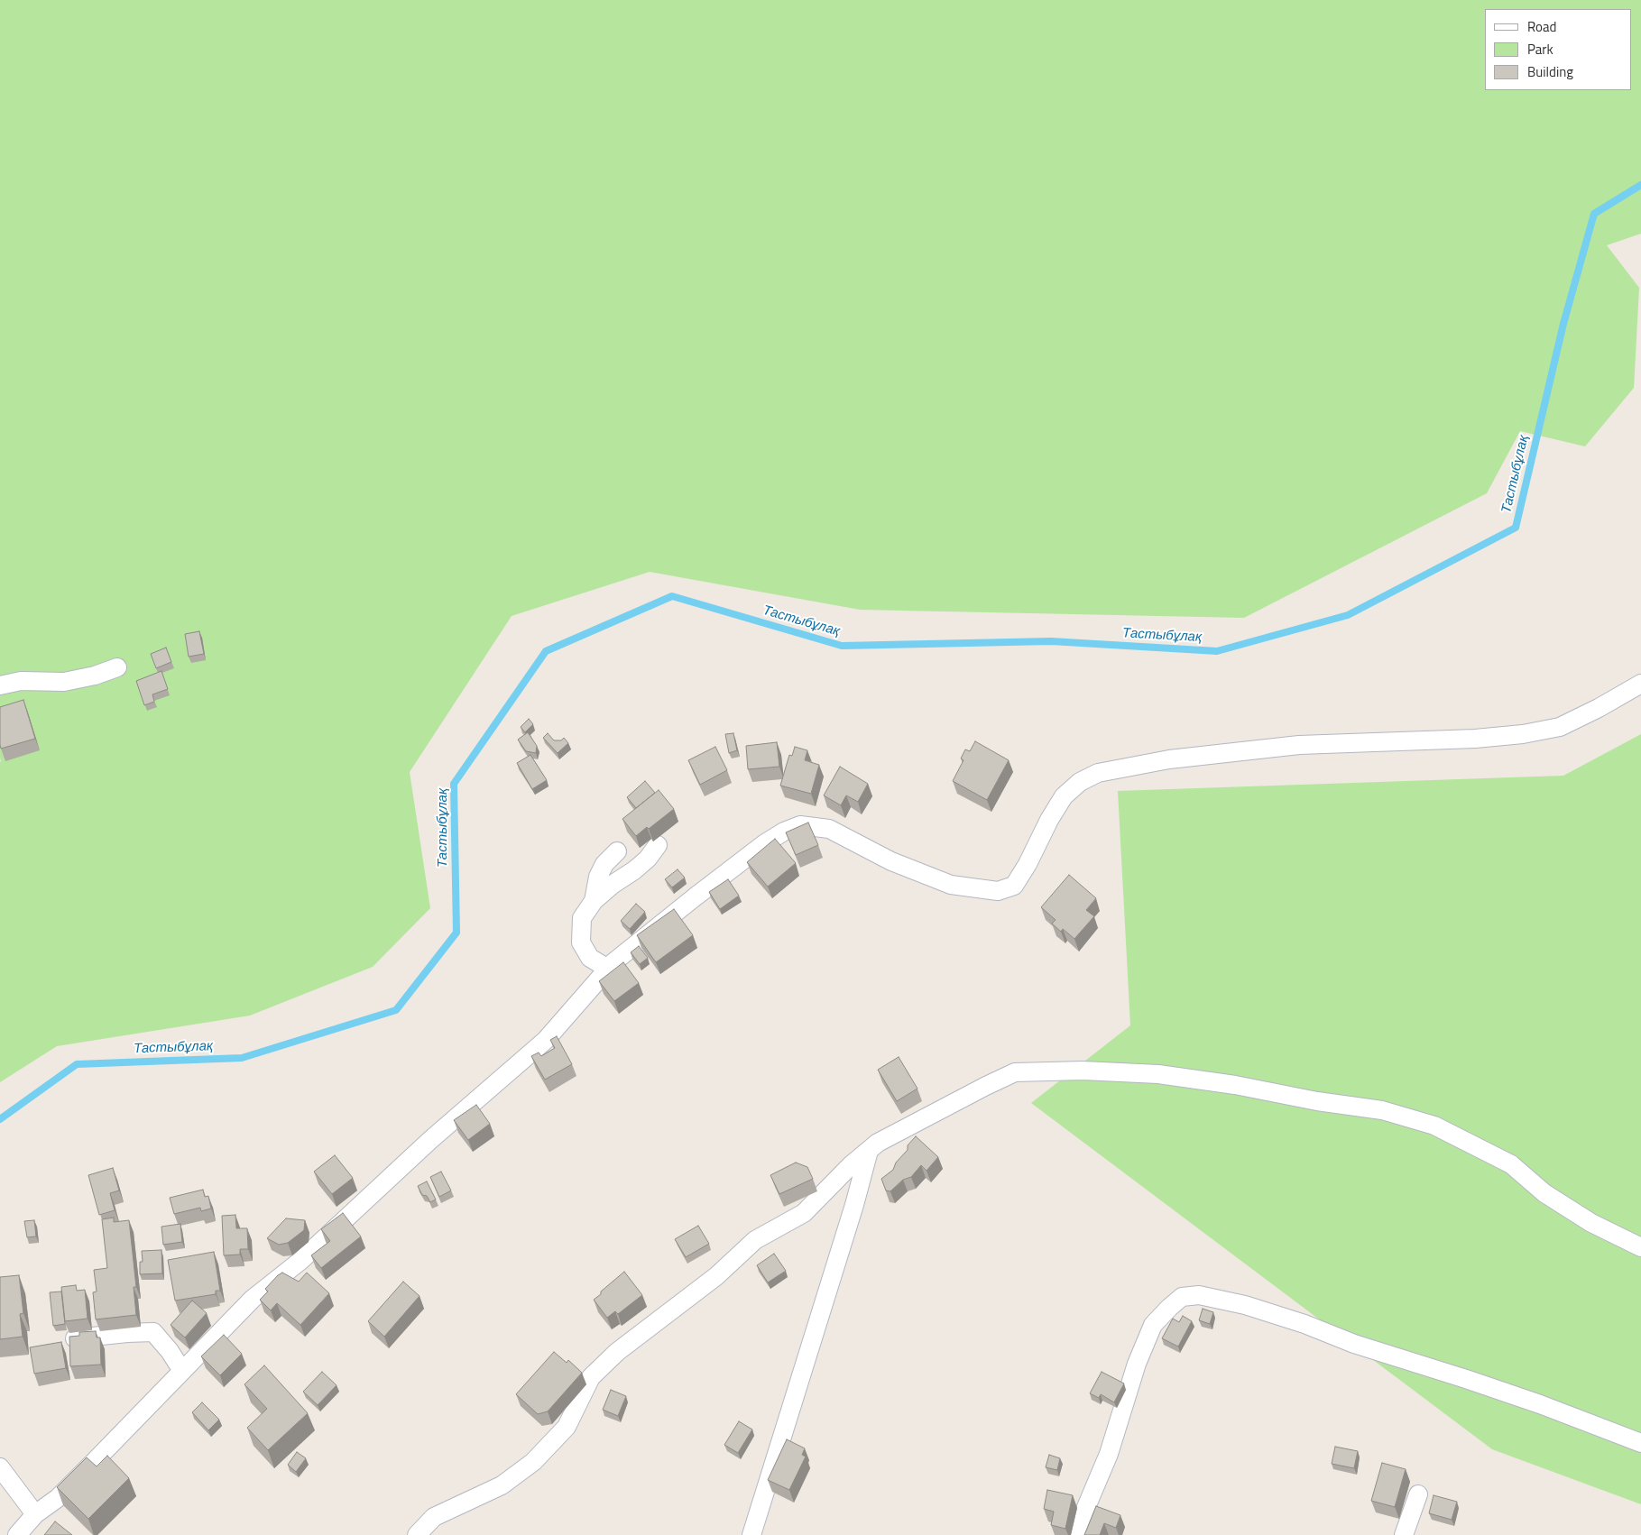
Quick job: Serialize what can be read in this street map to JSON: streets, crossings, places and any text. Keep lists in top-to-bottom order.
{
  "water": ["Тастыбұлақ"],
  "legend": ["Road", "Park", "Building"]
}
